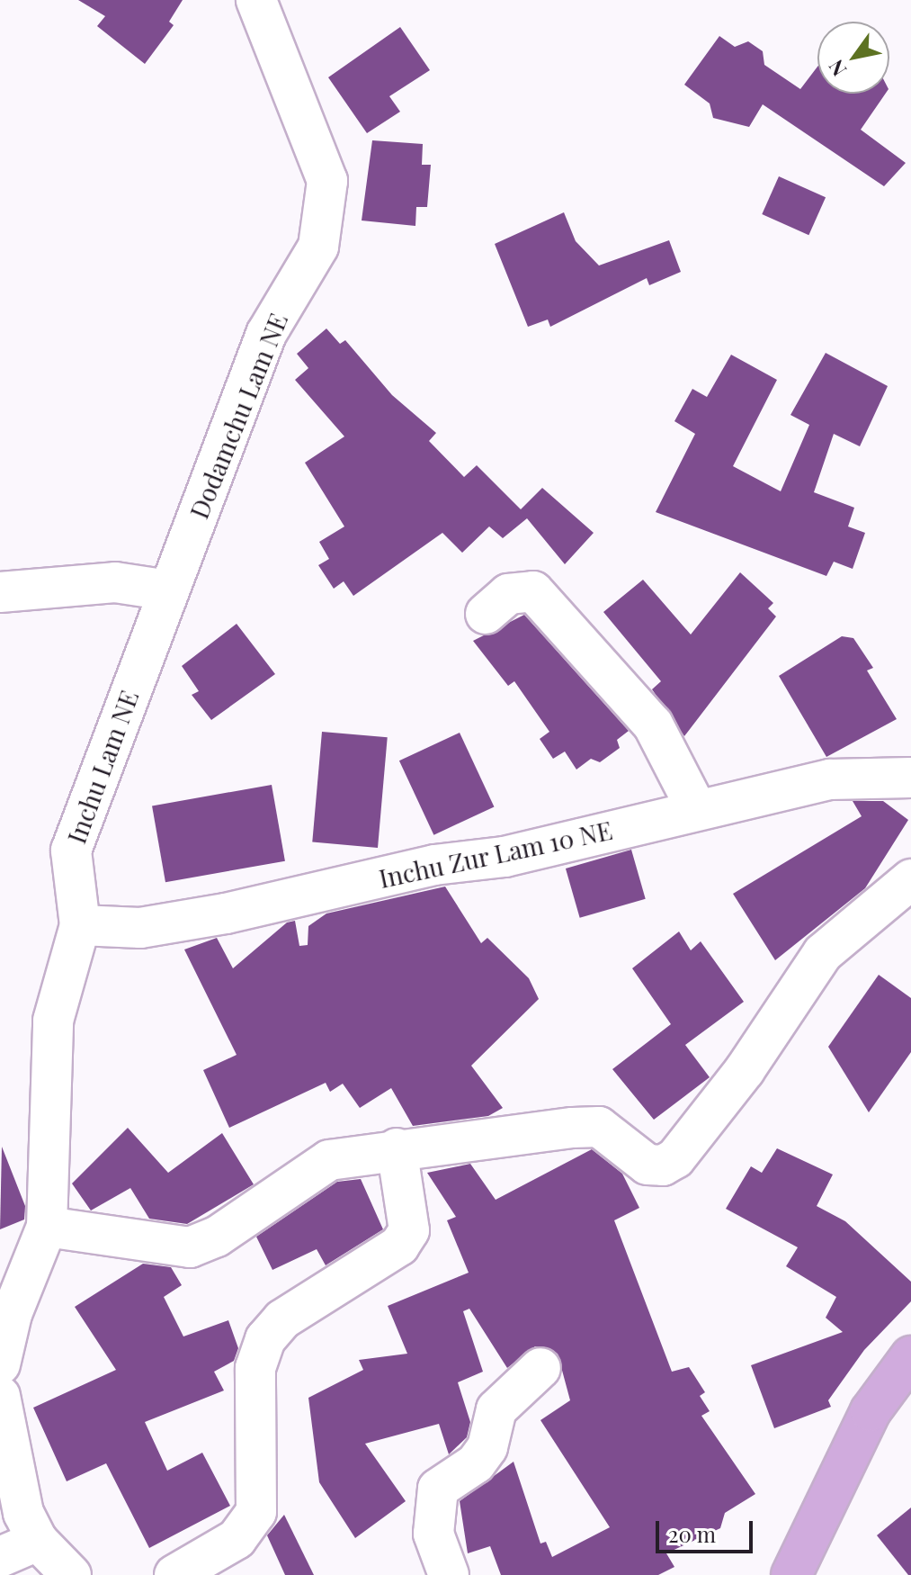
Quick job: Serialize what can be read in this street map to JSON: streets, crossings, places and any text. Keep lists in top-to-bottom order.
{
  "streets": {
    "street": ["Dodamchu Lam NE", "Inchu Lam NE", "Inchu Zur Lam 10 NE"]
  },
  "crossings": [
    ["Dodamchu Lam NE", "Inchu Lam NE"],
    ["Inchu Lam NE", "Inchu Zur Lam 10 NE"]
  ],
  "scale_bar": "20 m",
  "north": "bottom left"
}
